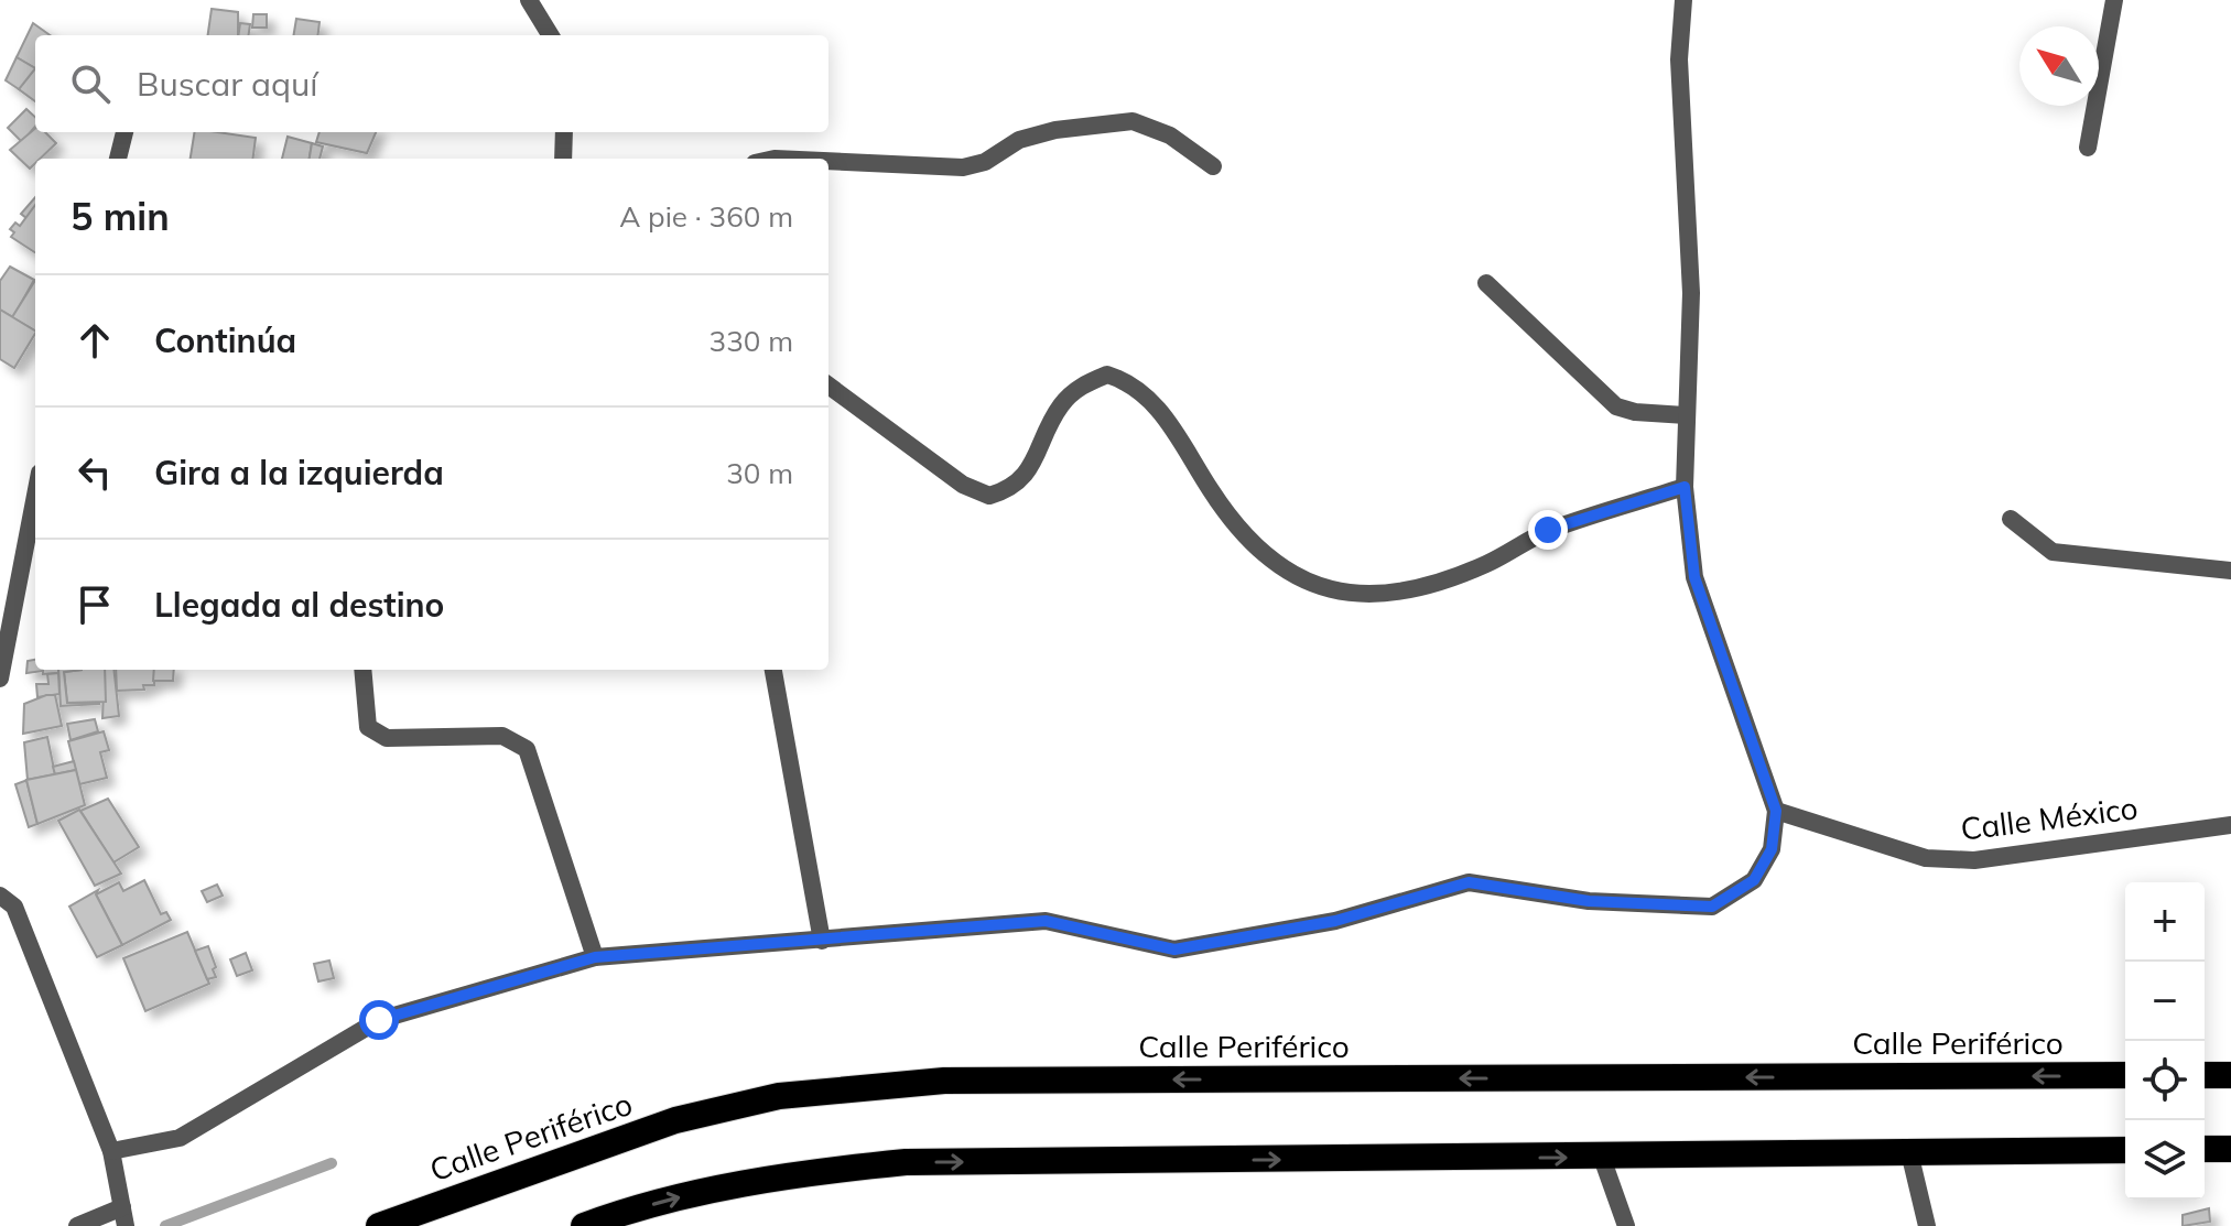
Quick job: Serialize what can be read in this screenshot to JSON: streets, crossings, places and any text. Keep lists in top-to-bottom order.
{
  "streets": {
    "highway": ["Calle Periférico"],
    "street": ["Calle México"]
  },
  "north": "top left",
  "page": {
    "search": "Buscar aquí",
    "heading": ["5 min", "A pie · 360 m"],
    "list": [
      ["Continúa", "330 m"],
      ["Gira a la izquierda", "30 m"],
      "Llegada al destino"
    ],
    "map_buttons": ["+", "−"]
  }
}
